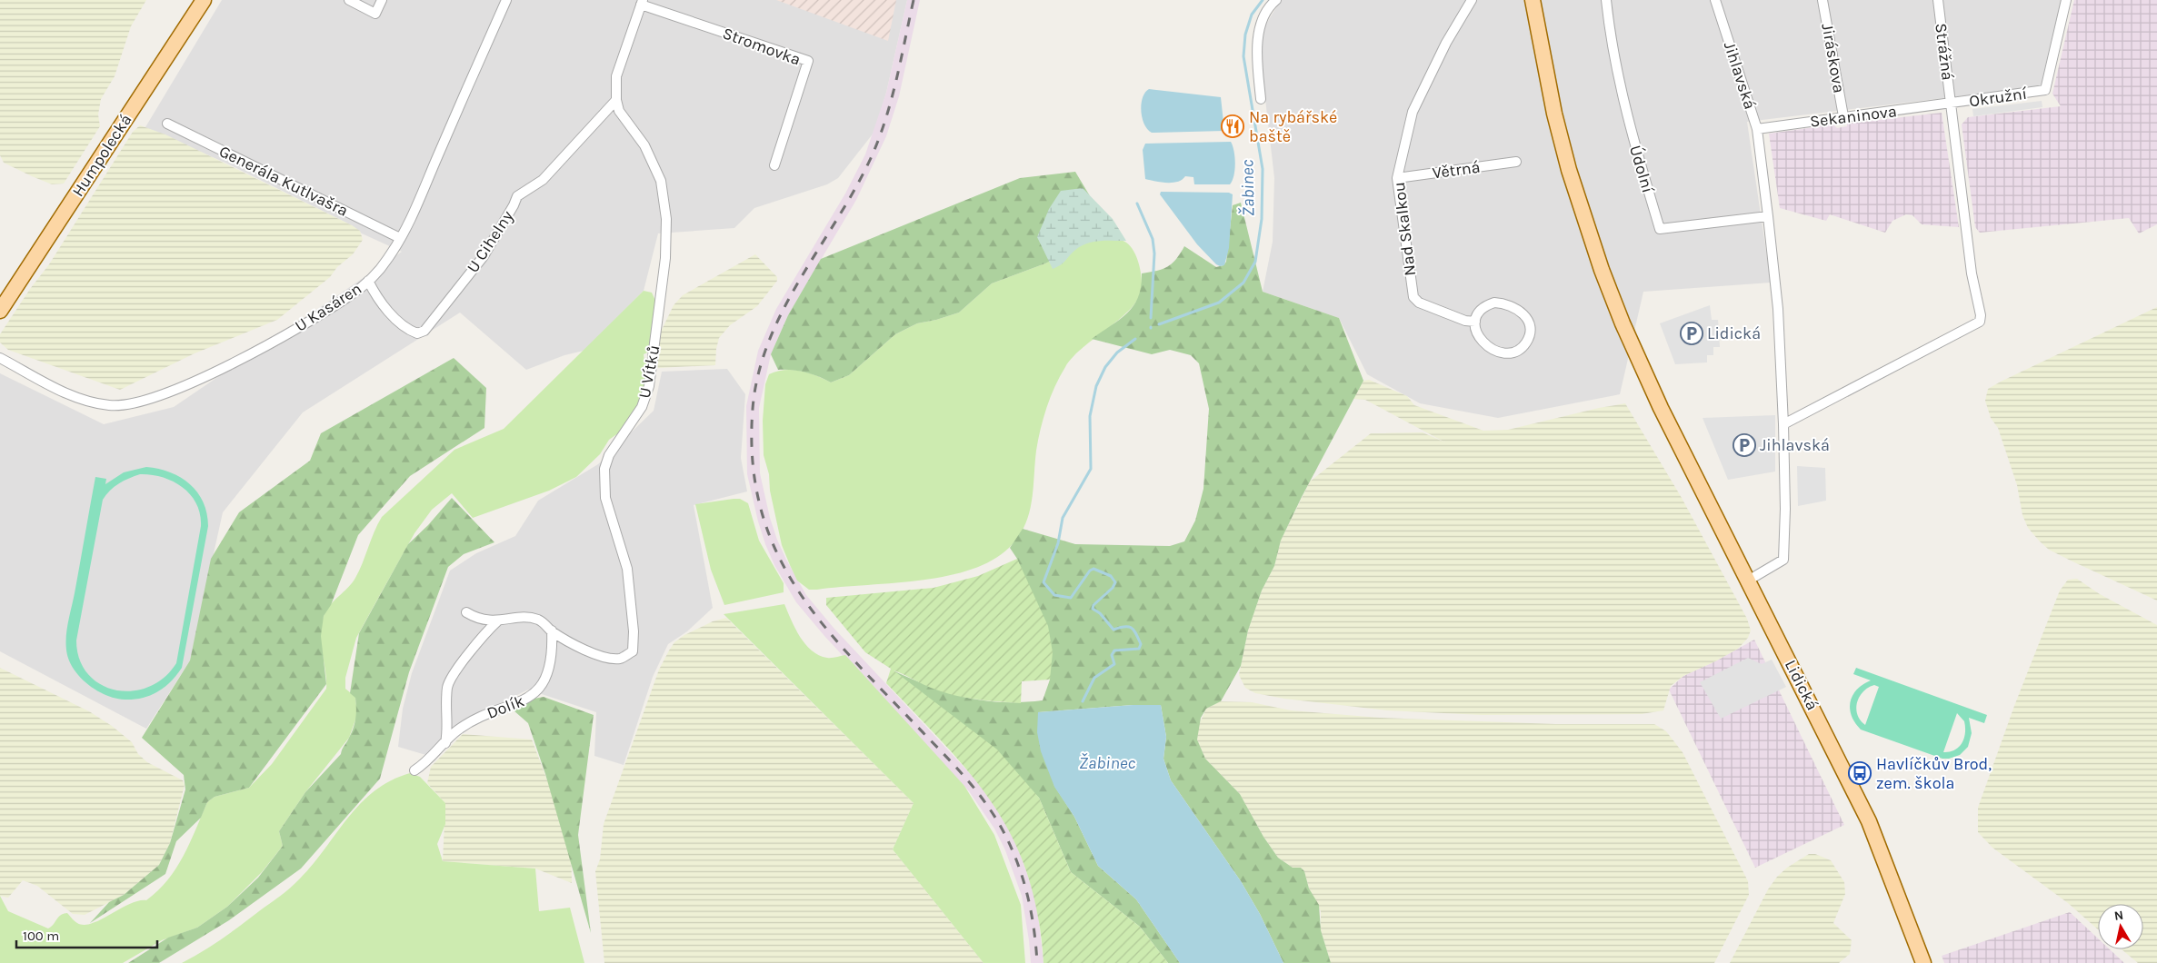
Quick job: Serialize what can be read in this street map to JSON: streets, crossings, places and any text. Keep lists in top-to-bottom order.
{
  "streets": {
    "main road": ["Humpolecká", "Lidická"],
    "street": [
      "Stromovka",
      "Strážná",
      "Jiráskova",
      "Jihlavská",
      "Okružní",
      "Sekaninova",
      "Údolní",
      "Větrná",
      "Generála Kutlvašra",
      "Nad Skalkou",
      "U Cihelny",
      "U Kasáren",
      "U Vítků",
      "Dolík"
    ]
  },
  "crossings": [
    ["Stromovka", "U Vítků"],
    ["Strážná", "Jihlavská"],
    ["Strážná", "Okružní"],
    ["Strážná", "Sekaninova"],
    ["Jiráskova", "Sekaninova"],
    ["Jihlavská", "Sekaninova"],
    ["Jihlavská", "Údolní"],
    ["Jihlavská", "Lidická"],
    ["Okružní", "Sekaninova"],
    ["Větrná", "Nad Skalkou"],
    ["Generála Kutlvašra", "U Kasáren"],
    ["U Cihelny", "U Kasáren"],
    ["U Cihelny", "U Vítků"],
    ["U Vítků", "Dolík"]
  ],
  "water": ["Žabinec"],
  "places": {
    "restaurant": ["Na rybářské baště"],
    "parking": ["Lidická", "Jihlavská"],
    "bus stop": ["Havlíčkův Brod, zem. škola"]
  },
  "scale_bar": "100 m",
  "north": "top"
}
